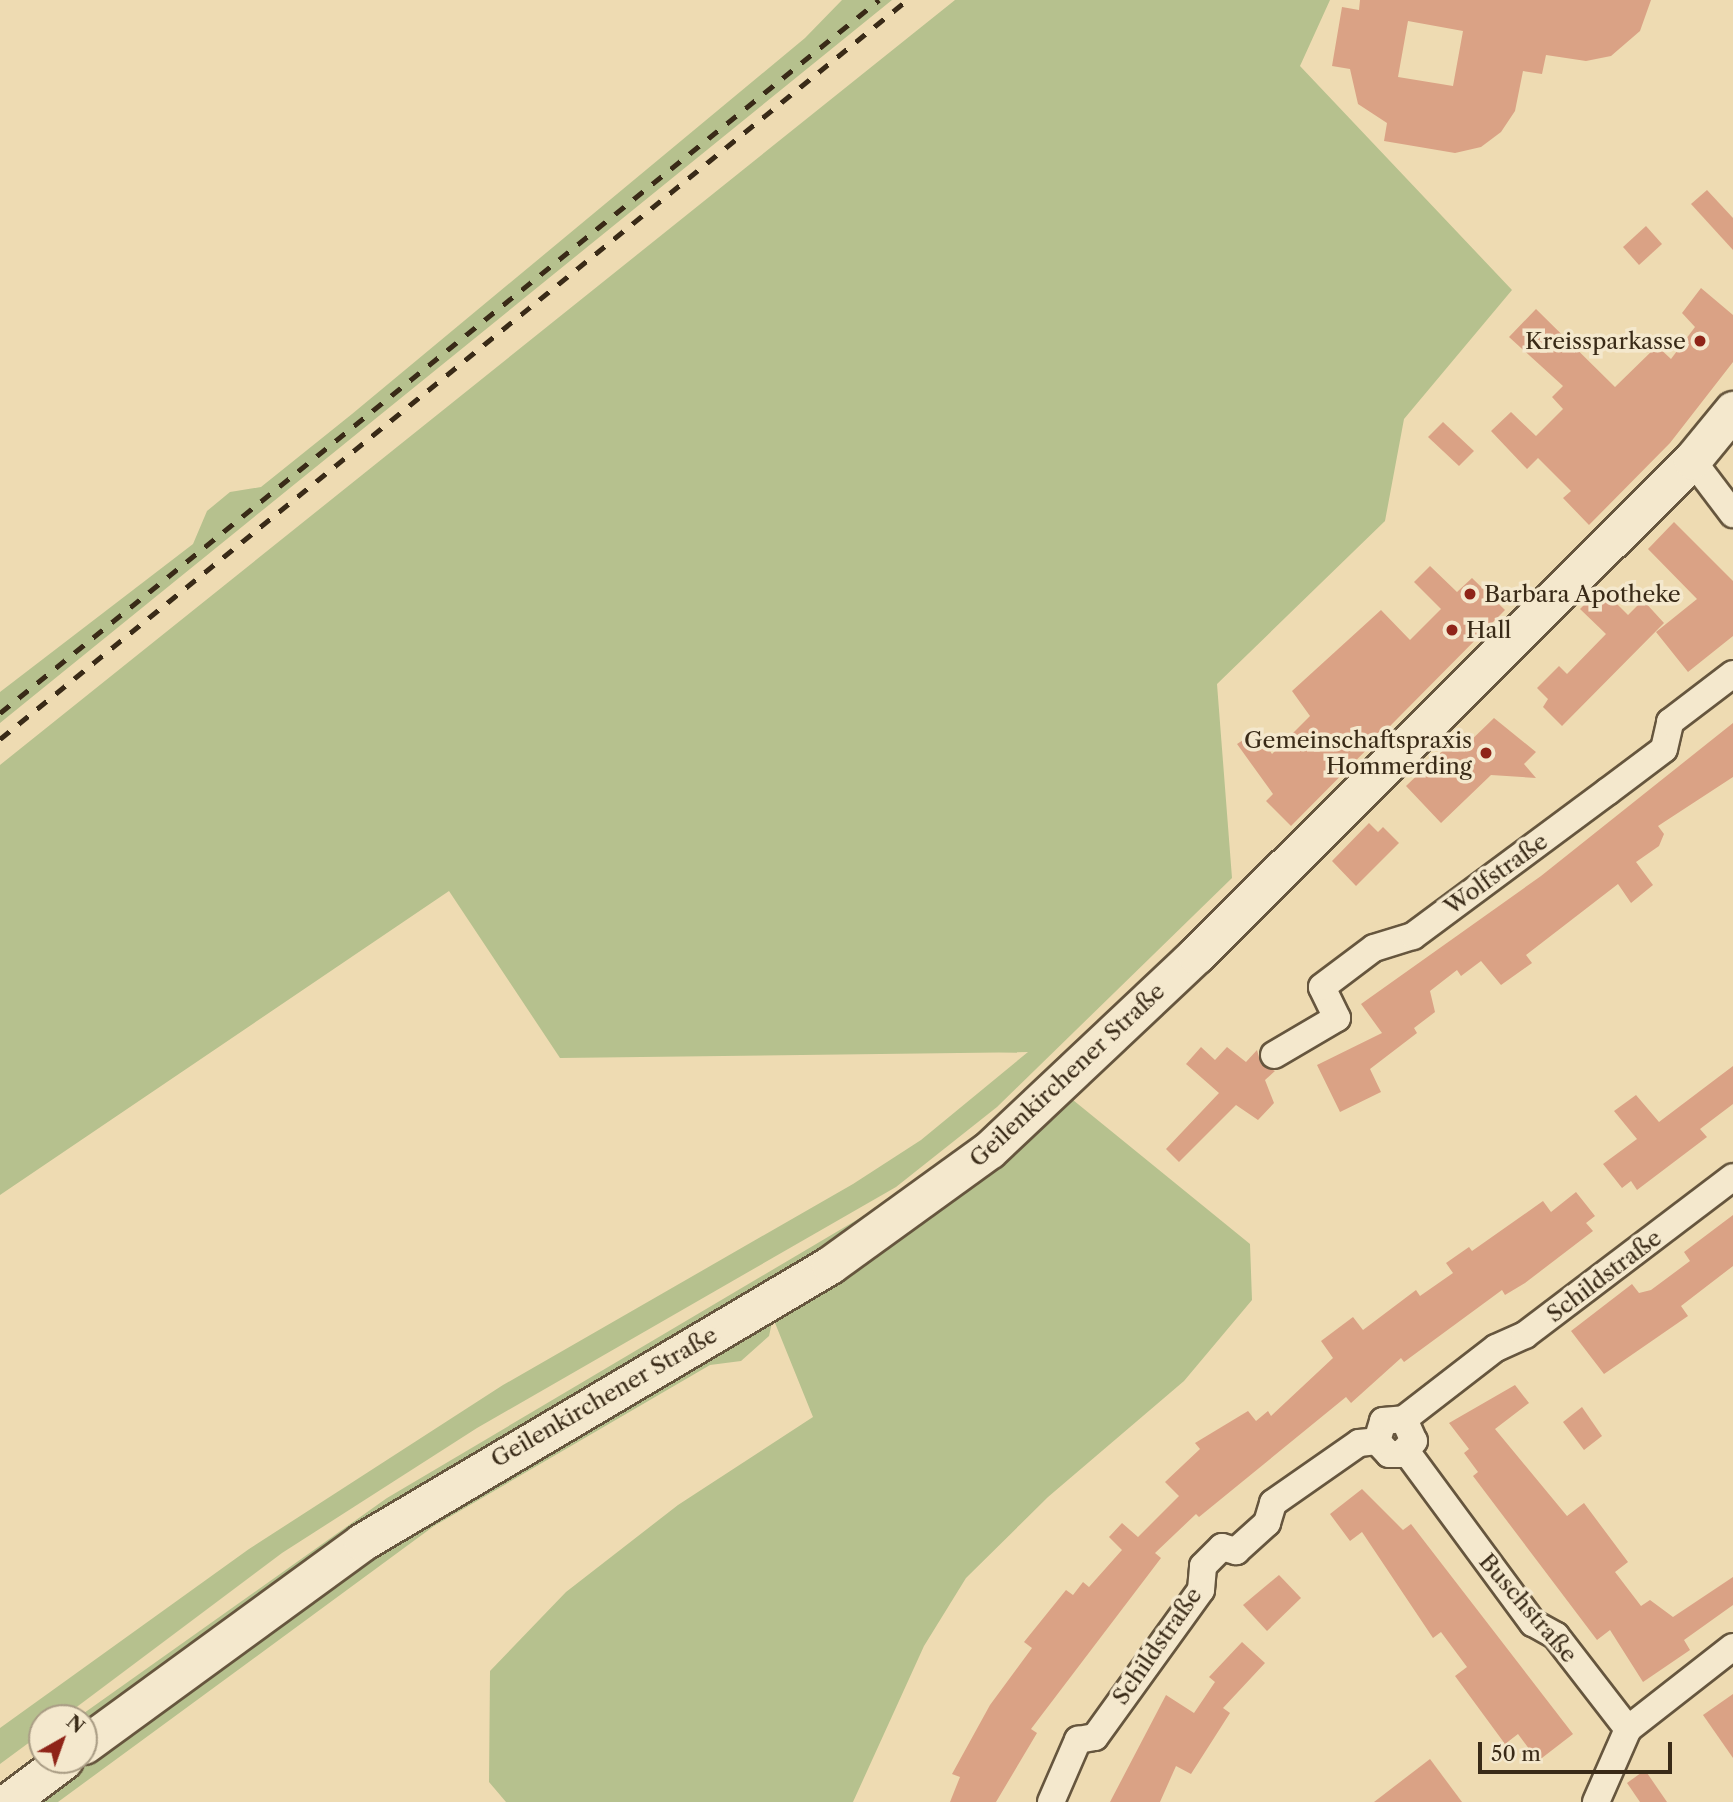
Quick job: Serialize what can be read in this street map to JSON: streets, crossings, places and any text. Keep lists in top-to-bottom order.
{
  "streets": {
    "main road": ["Geilenkirchener Straße"],
    "street": ["Wolfstraße", "Schildstraße", "Buschstraße"]
  },
  "crossings": [
    ["Schildstraße", "Buschstraße"]
  ],
  "places": [
    "Kreissparkasse",
    "Barbara Apotheke",
    "Hall",
    "Gemeinschaftspraxis Hommerding"
  ],
  "scale_bar": "50 m",
  "north": "top right"
}
